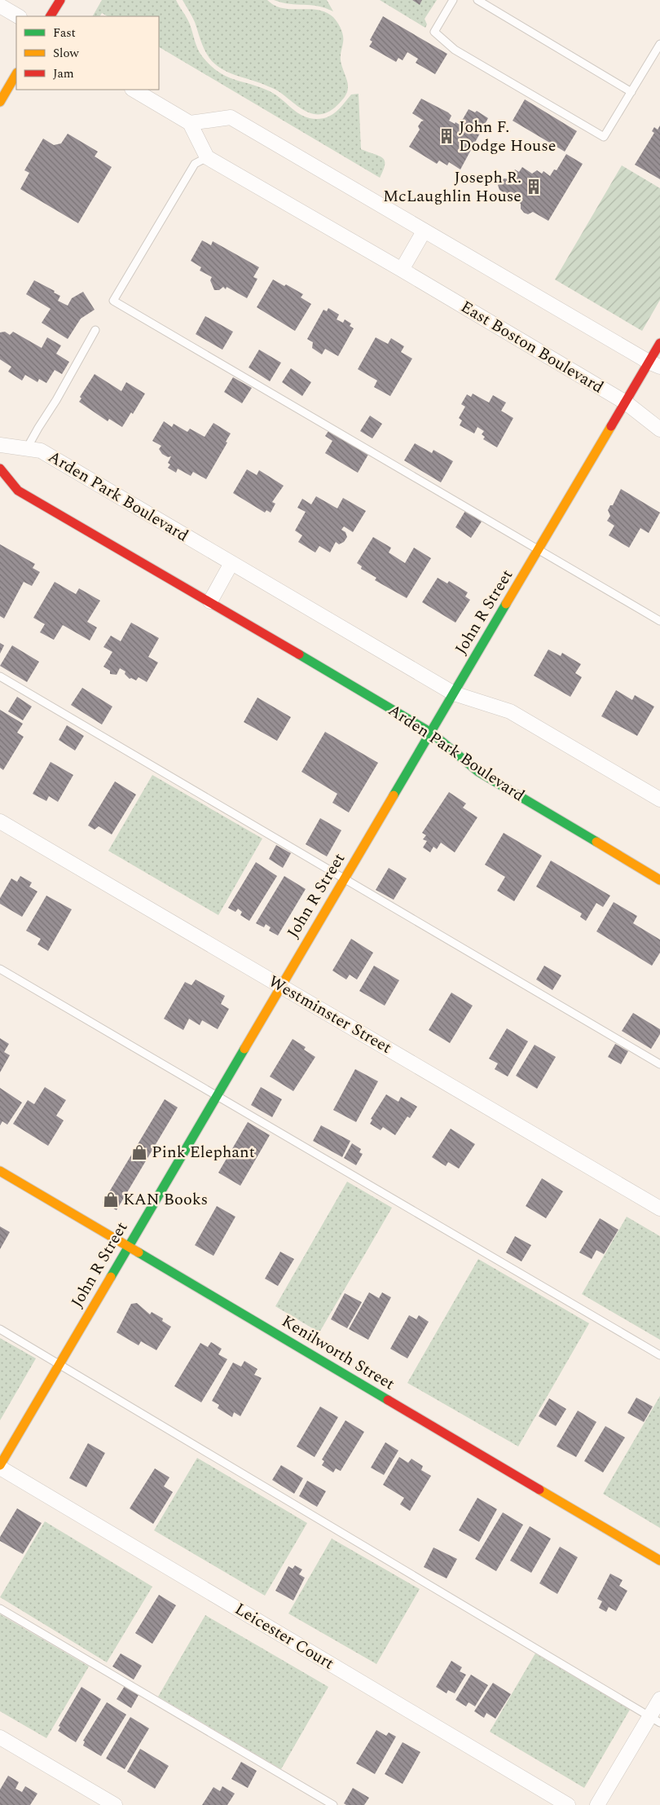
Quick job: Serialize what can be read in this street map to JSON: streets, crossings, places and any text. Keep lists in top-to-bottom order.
{
  "streets": {
    "street": [
      "East Boston Boulevard",
      "Arden Park Boulevard",
      "John R Street",
      "Westminster Street",
      "Kenilworth Street",
      "Leicester Court"
    ]
  },
  "crossings": [
    ["East Boston Boulevard", "John R Street"],
    ["Arden Park Boulevard", "John R Street"],
    ["John R Street", "Westminster Street"],
    ["John R Street", "Kenilworth Street"],
    ["John R Street", "Leicester Court"]
  ],
  "places": {
    "building": ["John F. Dodge House", "Joseph R. McLaughlin House"],
    "shop": ["Pink Elephant", "KAN Books"]
  },
  "legend": ["Fast", "Slow", "Jam"]
}
